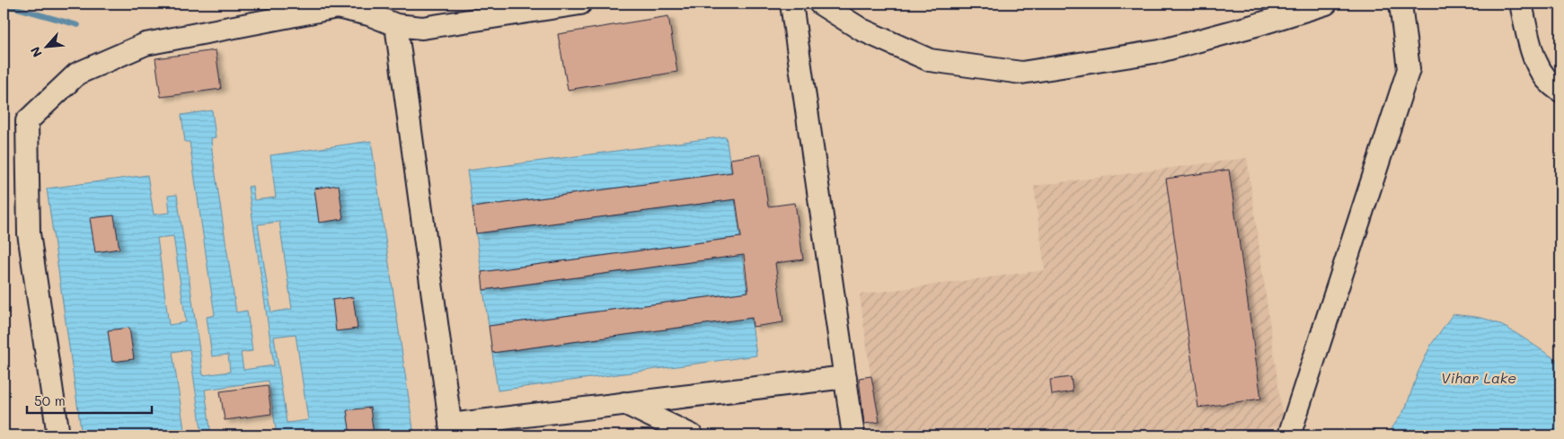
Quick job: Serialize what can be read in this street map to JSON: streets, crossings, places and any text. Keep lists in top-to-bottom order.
{
  "water": ["Vihar Lake"],
  "scale_bar": "50 m",
  "north": "bottom left"
}
